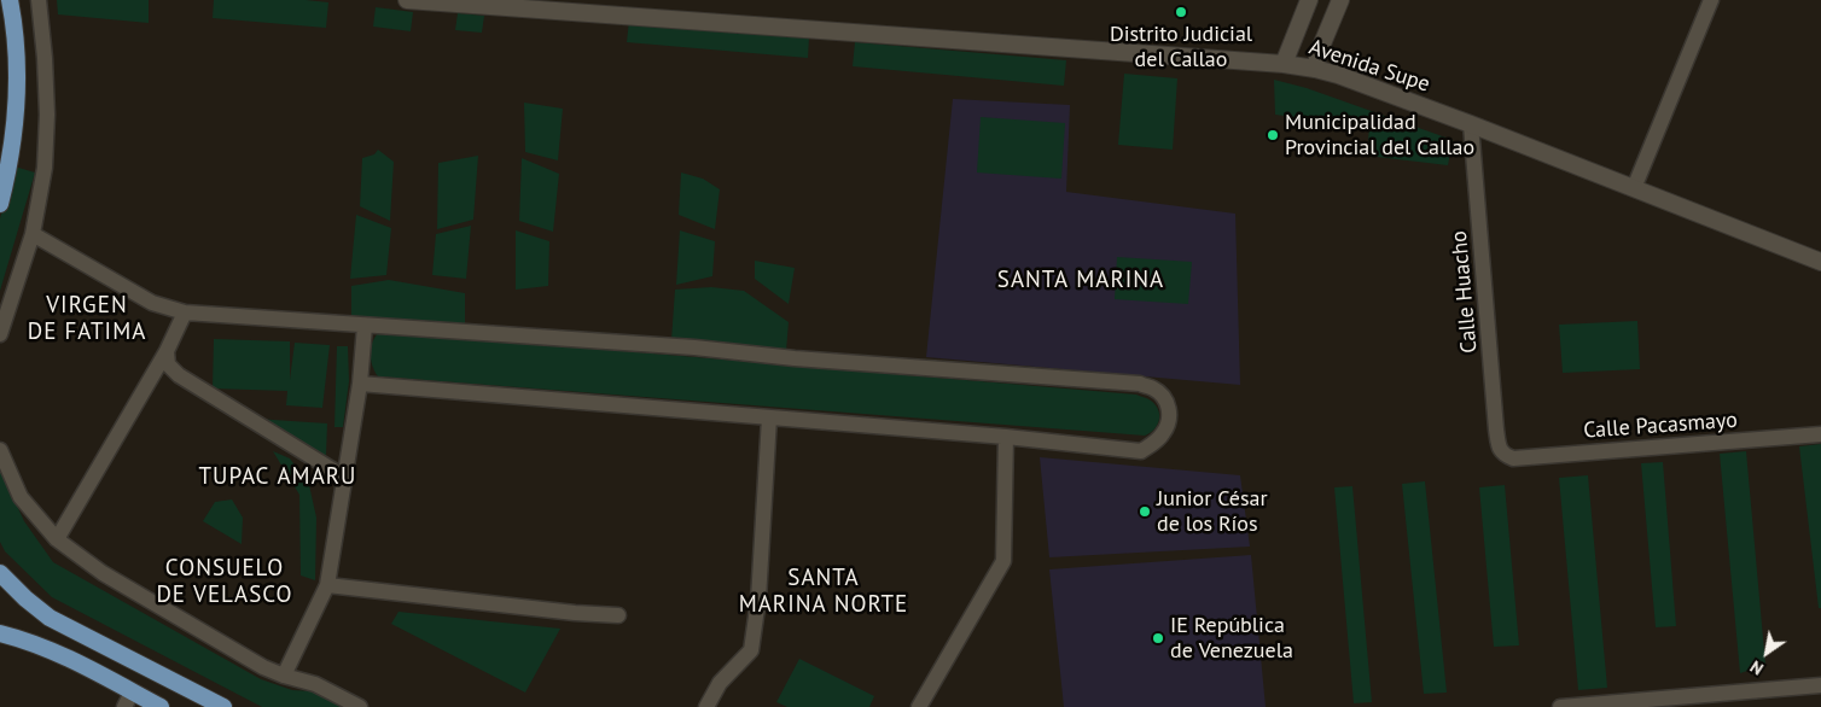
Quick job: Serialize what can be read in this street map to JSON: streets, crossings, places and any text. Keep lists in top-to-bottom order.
{
  "streets": {
    "street": ["Avenida Supe", "Calle Huacho", "Calle Pacasmayo"]
  },
  "crossings": [
    ["Avenida Supe", "Calle Huacho"],
    ["Calle Huacho", "Calle Pacasmayo"]
  ],
  "districts": [
    "SANTA MARINA",
    "VIRGEN DE FATIMA",
    "TUPAC AMARU",
    "CONSUELO DE VELASCO",
    "SANTA MARINA NORTE"
  ],
  "places": [
    "Distrito Judicial del Callao",
    "Municipalidad Provincial del Callao",
    "Junior César de los Ríos",
    "IE República de Venezuela"
  ],
  "north": "bottom left"
}
